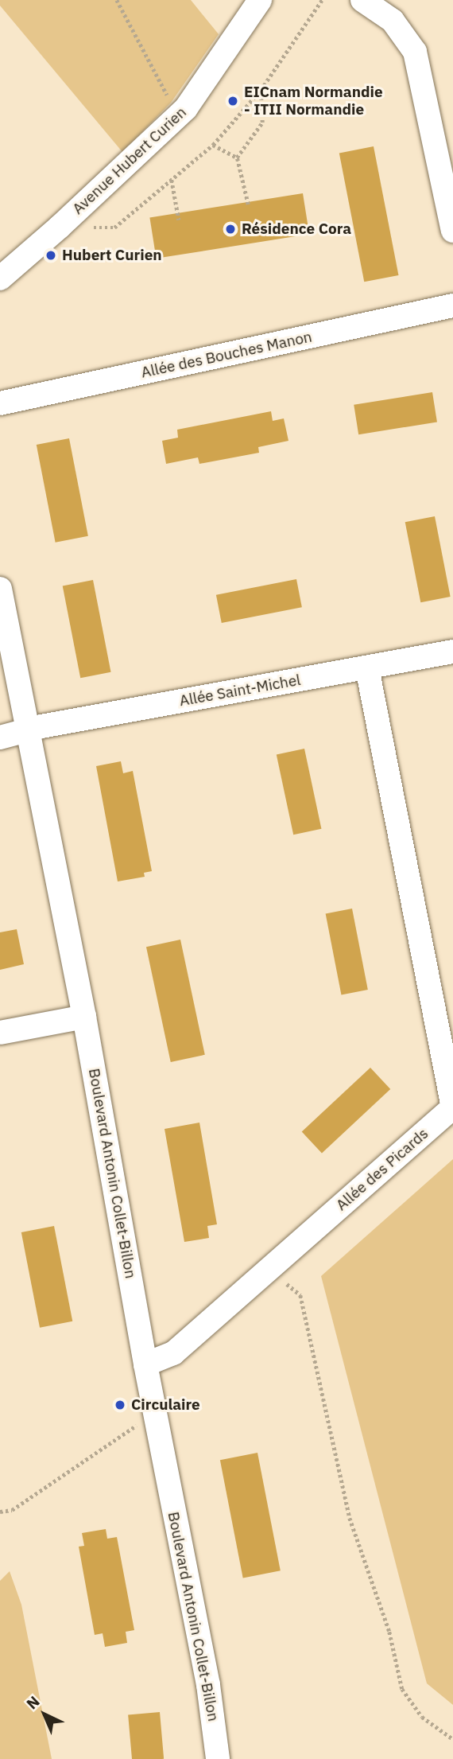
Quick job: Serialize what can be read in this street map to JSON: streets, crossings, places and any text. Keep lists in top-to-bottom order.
{
  "streets": {
    "street": [
      "Avenue Hubert Curien",
      "Allée des Bouches Manon",
      "Allée Saint-Michel",
      "Allée des Picards",
      "Boulevard Antonin Collet-Billon"
    ]
  },
  "crossings": [
    ["Allée Saint-Michel", "Allée des Picards"],
    ["Allée Saint-Michel", "Boulevard Antonin Collet-Billon"],
    ["Allée des Picards", "Boulevard Antonin Collet-Billon"]
  ],
  "places": [
    "EICnam Normandie - ITII Normandie",
    "Résidence Cora",
    "Hubert Curien",
    "Circulaire"
  ],
  "north": "top left"
}
